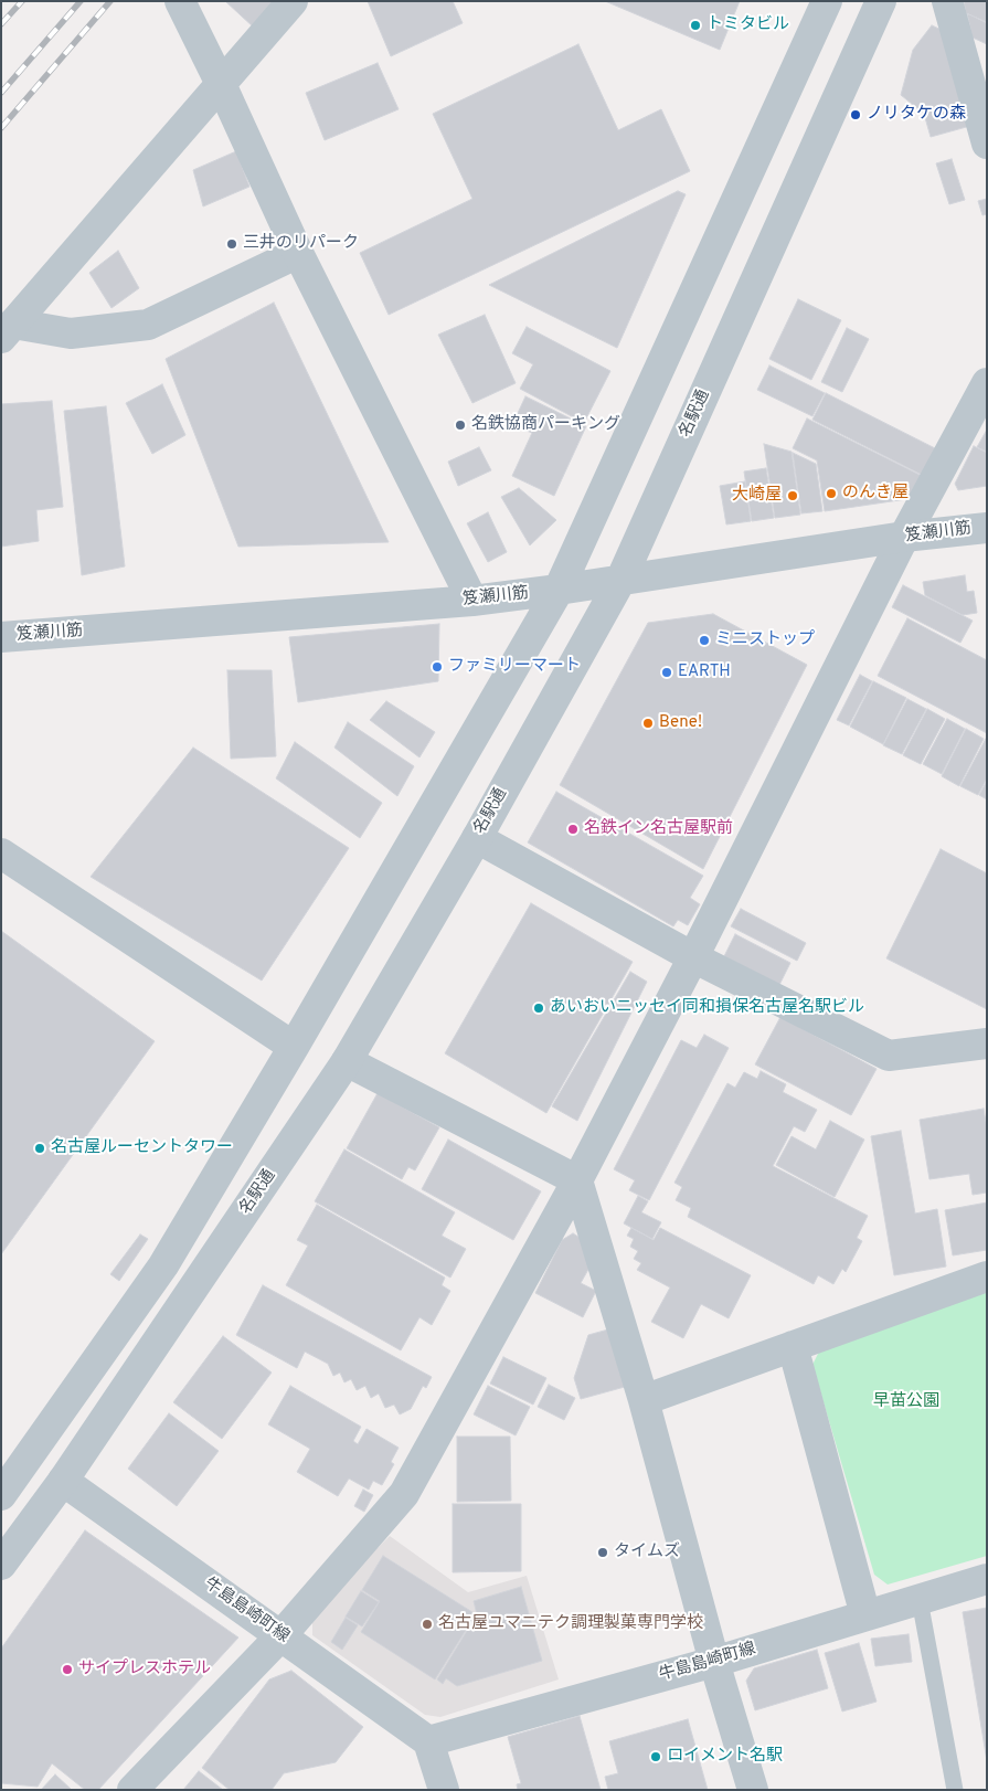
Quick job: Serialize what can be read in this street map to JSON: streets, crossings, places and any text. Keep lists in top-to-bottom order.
{
  "streets": {
    "street": ["名駅通", "笈瀬川筋", "牛島島崎町線"]
  },
  "crossings": [
    ["名駅通", "笈瀬川筋"],
    ["名駅通", "牛島島崎町線"]
  ],
  "parks": ["早苗公園"],
  "places": [
    "トミタビル",
    "ノリタケの森",
    "三井のリパーク",
    "名鉄協商パーキング",
    "のんき屋",
    "大崎屋",
    "ミニストップ",
    "ファミリーマート",
    "EARTH",
    "Bene!",
    "名鉄イン名古屋駅前",
    "あいおいニッセイ同和損保名古屋名駅ビル",
    "名古屋ルーセントタワー",
    "タイムズ",
    "名古屋ユマニテク調理製菓専門学校",
    "サイプレスホテル",
    "ロイメント名駅"
  ]
}
